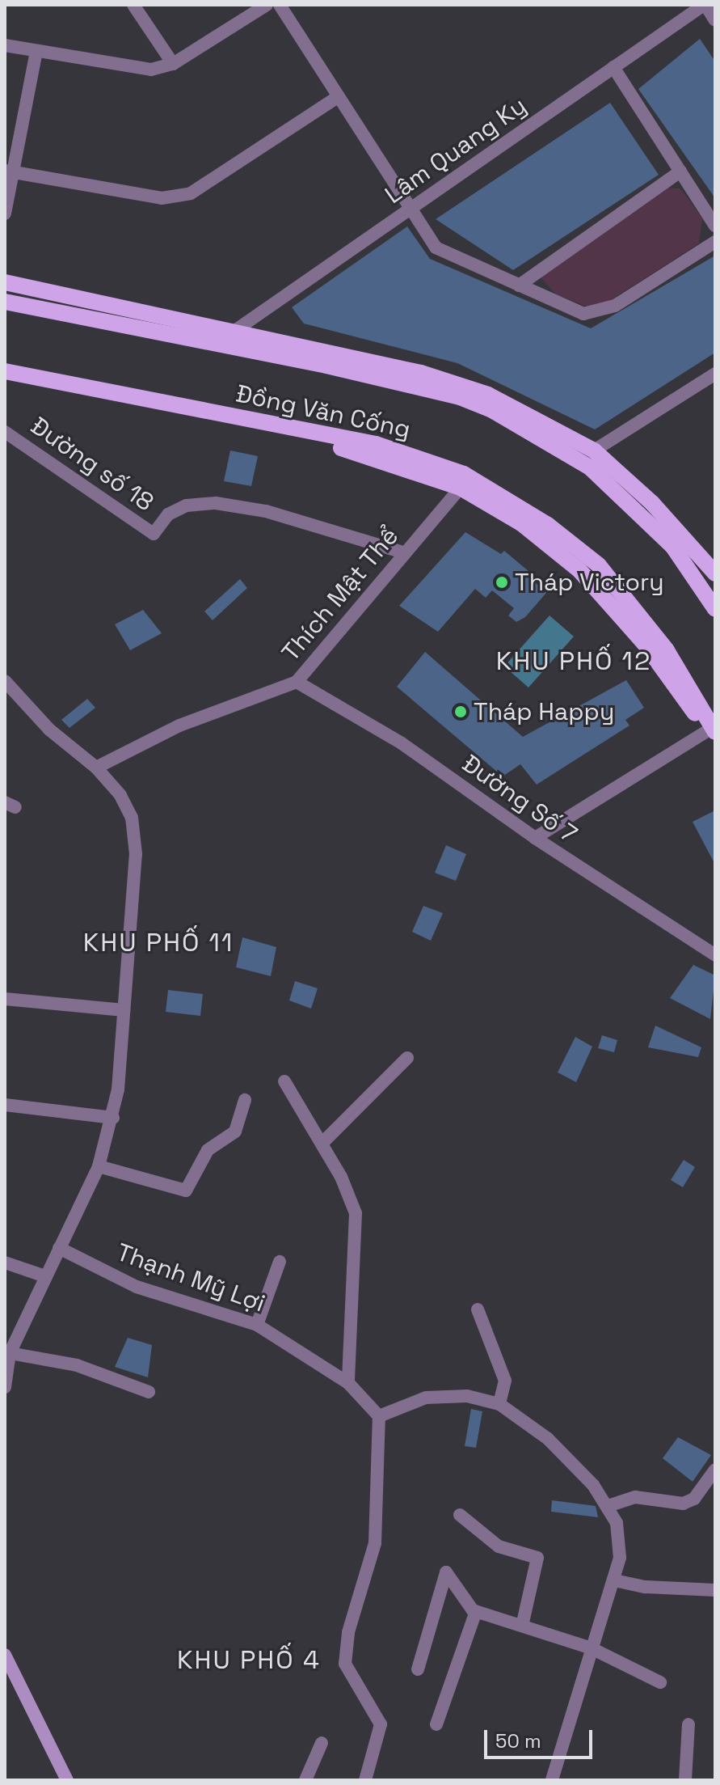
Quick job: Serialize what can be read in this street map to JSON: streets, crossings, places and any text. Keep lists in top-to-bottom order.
{
  "streets": {
    "main road": ["Đồng Văn Cống"],
    "street": [
      "Lâm Quang Ky",
      "Đường số 18",
      "Thích Mật Thể",
      "Đường Số 7",
      "Thạnh Mỹ Lợi"
    ]
  },
  "crossings": [
    ["Lâm Quang Ky", "Đồng Văn Cống"],
    ["Đồng Văn Cống", "Thích Mật Thể"],
    ["Đường số 18", "Thích Mật Thể"],
    ["Thích Mật Thể", "Đường Số 7"]
  ],
  "districts": ["KHU PHỐ 12", "KHU PHỐ 11", "KHU PHỐ 4"],
  "places": ["Tháp Victory", "Tháp Happy"],
  "scale_bar": "50 m"
}
